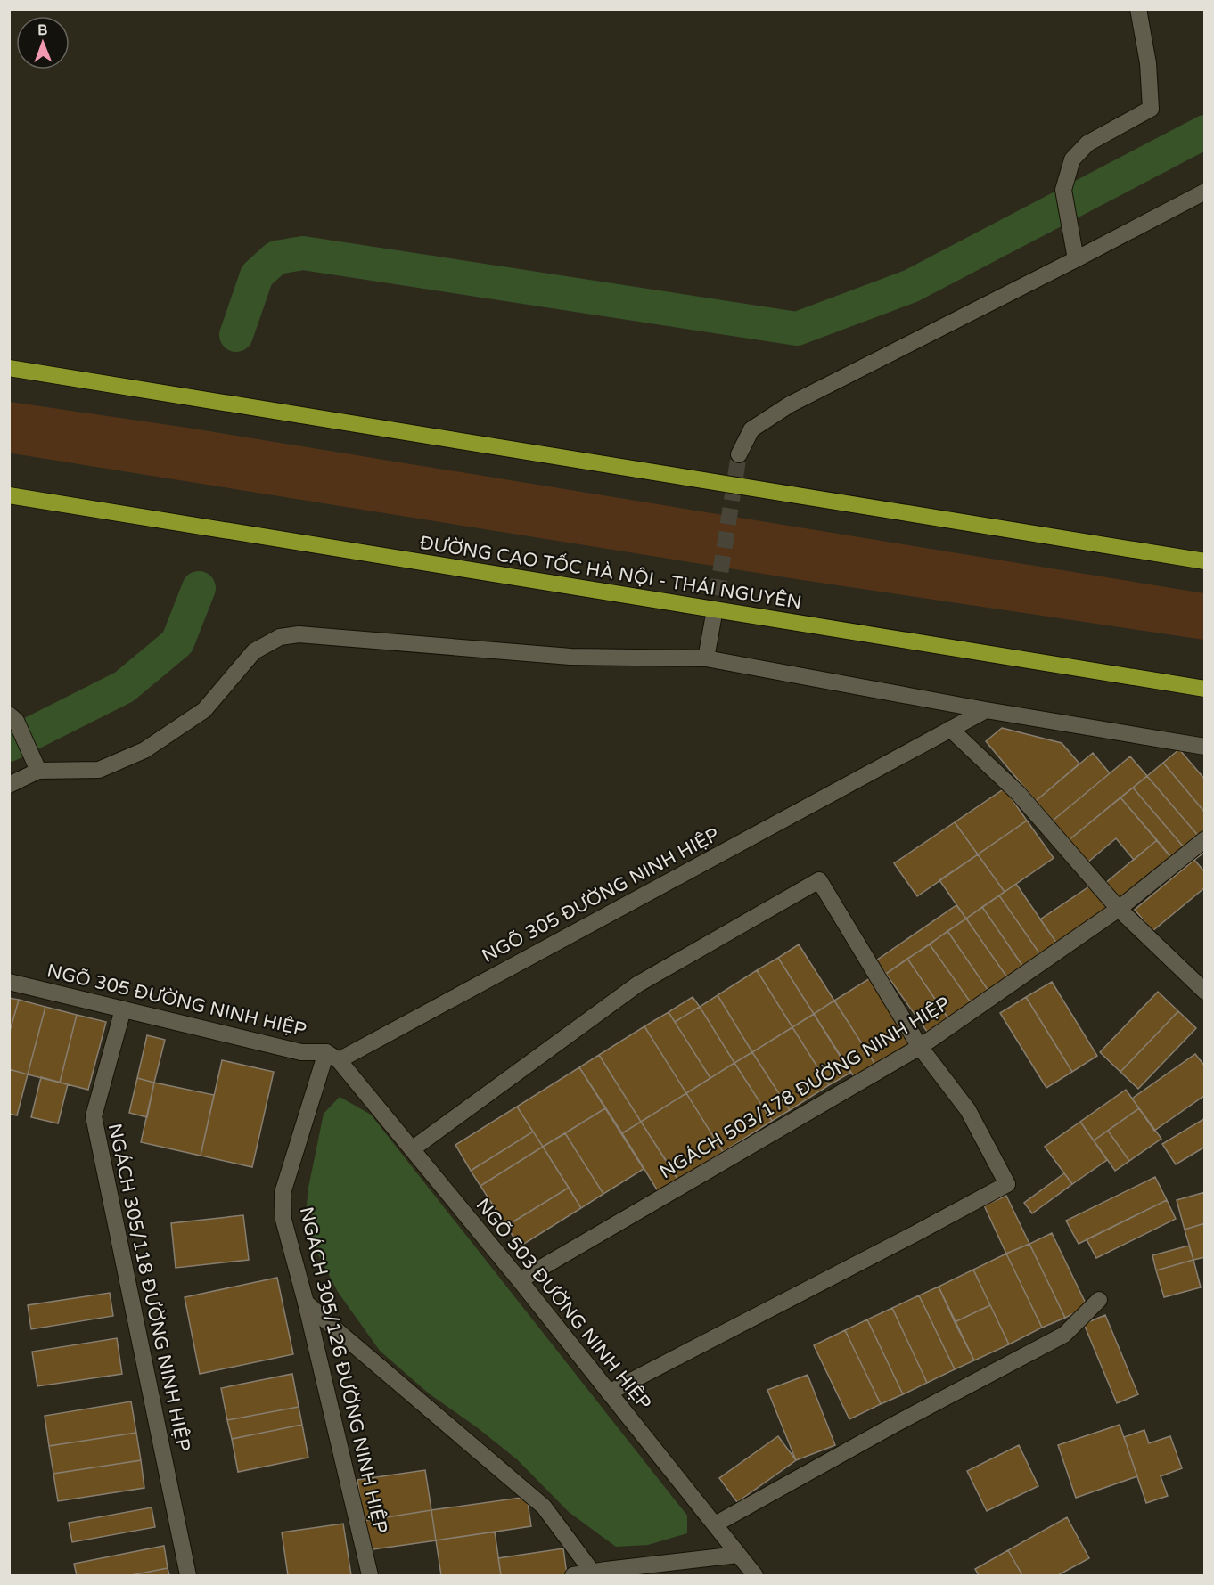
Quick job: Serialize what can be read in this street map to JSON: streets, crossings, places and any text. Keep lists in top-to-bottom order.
{
  "streets": {
    "highway": ["ĐƯỜNG CAO TỐC HÀ NỘI - THÁI NGUYÊN"],
    "street": [
      "NGÕ 305 ĐƯỜNG NINH HIỆP",
      "NGÁCH 503/178 ĐƯỜNG NINH HIỆP",
      "NGÁCH 305/118 ĐƯỜNG NINH HIỆP",
      "NGÕ 503 ĐƯỜNG NINH HIỆP",
      "NGÁCH 305/126 ĐƯỜNG NINH HIỆP"
    ]
  },
  "crossings": [
    ["NGÕ 305 ĐƯỜNG NINH HIỆP", "NGÁCH 305/118 ĐƯỜNG NINH HIỆP"],
    ["NGÕ 305 ĐƯỜNG NINH HIỆP", "NGÕ 503 ĐƯỜNG NINH HIỆP"],
    ["NGÕ 305 ĐƯỜNG NINH HIỆP", "NGÁCH 305/126 ĐƯỜNG NINH HIỆP"],
    ["NGÁCH 503/178 ĐƯỜNG NINH HIỆP", "NGÕ 503 ĐƯỜNG NINH HIỆP"],
    ["NGÕ 503 ĐƯỜNG NINH HIỆP", "NGÁCH 305/126 ĐƯỜNG NINH HIỆP"]
  ],
  "north": "top"
}
